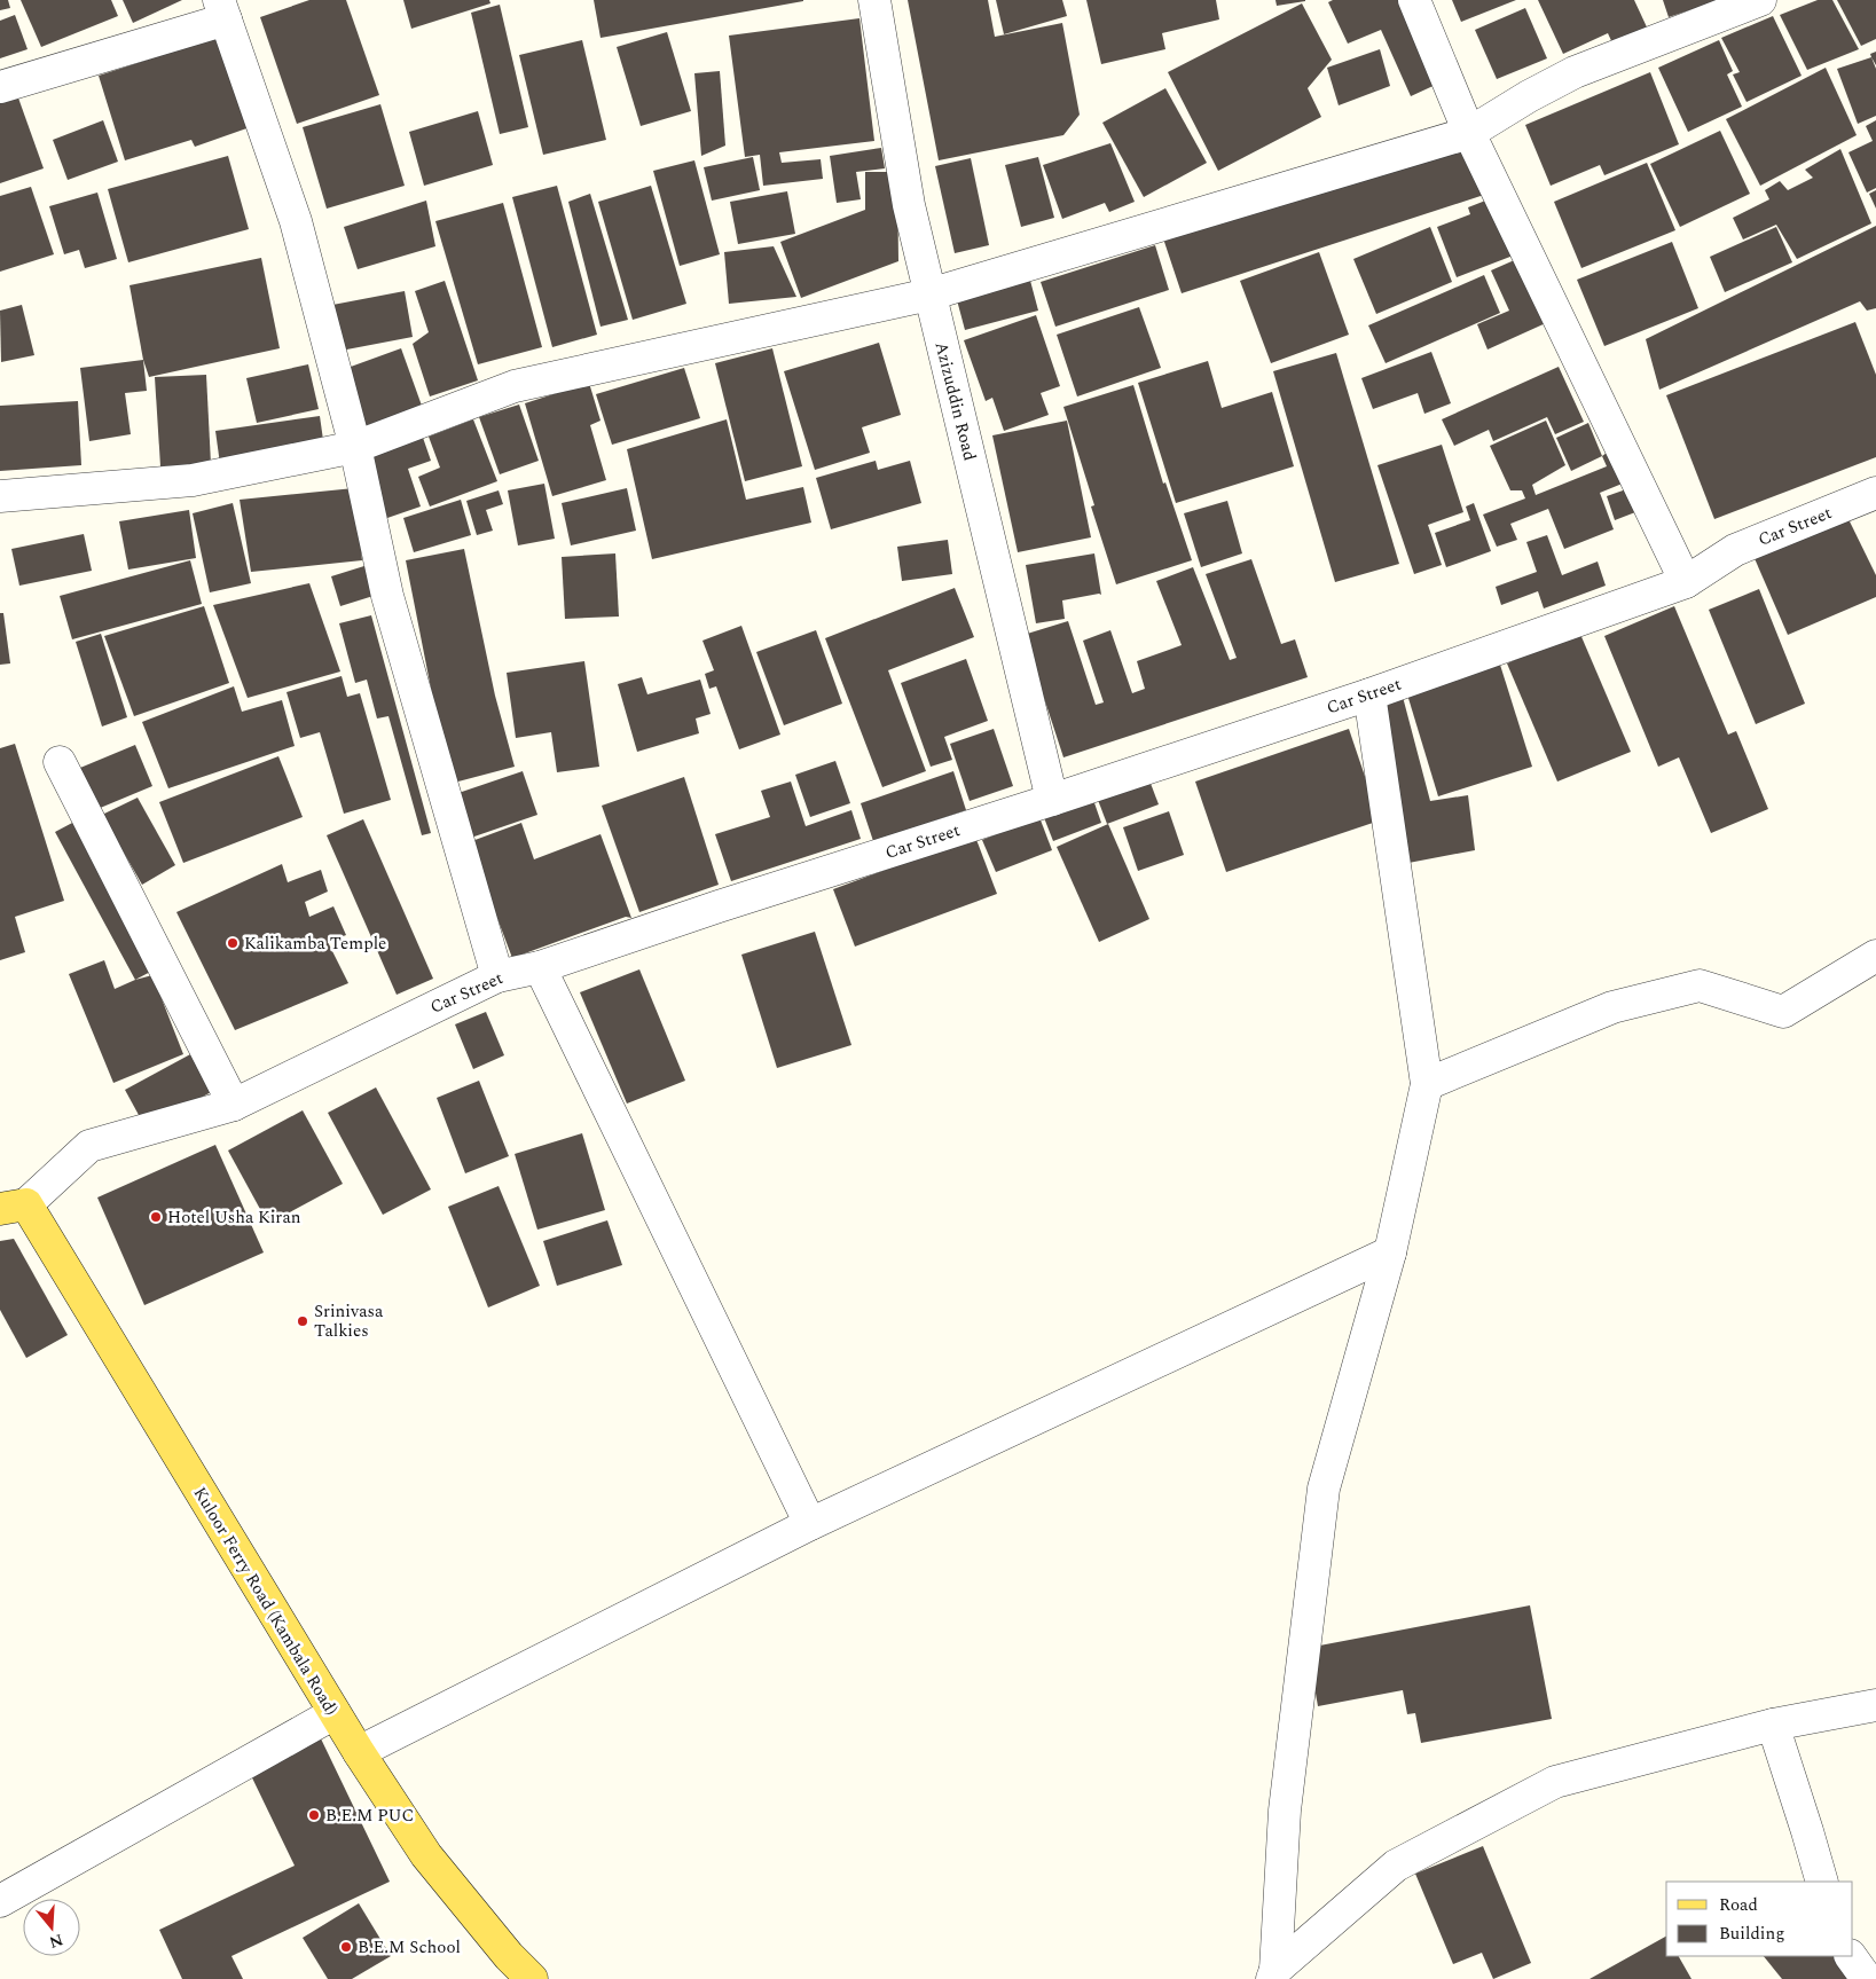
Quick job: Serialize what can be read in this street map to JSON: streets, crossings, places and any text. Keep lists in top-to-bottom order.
{
  "streets": {
    "main road": ["Kuloor Ferry Road (Kambala Road)"],
    "street": ["Azizuddin Road", "Car Street"]
  },
  "crossings": [
    ["Azizuddin Road", "Car Street"],
    ["Car Street", "Kuloor Ferry Road (Kambala Road)"]
  ],
  "places": [
    "Kalikamba Temple",
    "Hotel Usha Kiran",
    "Srinivasa Talkies",
    "B.E.M PUC",
    "B.E.M School"
  ],
  "legend": ["Road", "Building"],
  "north": "bottom"
}
